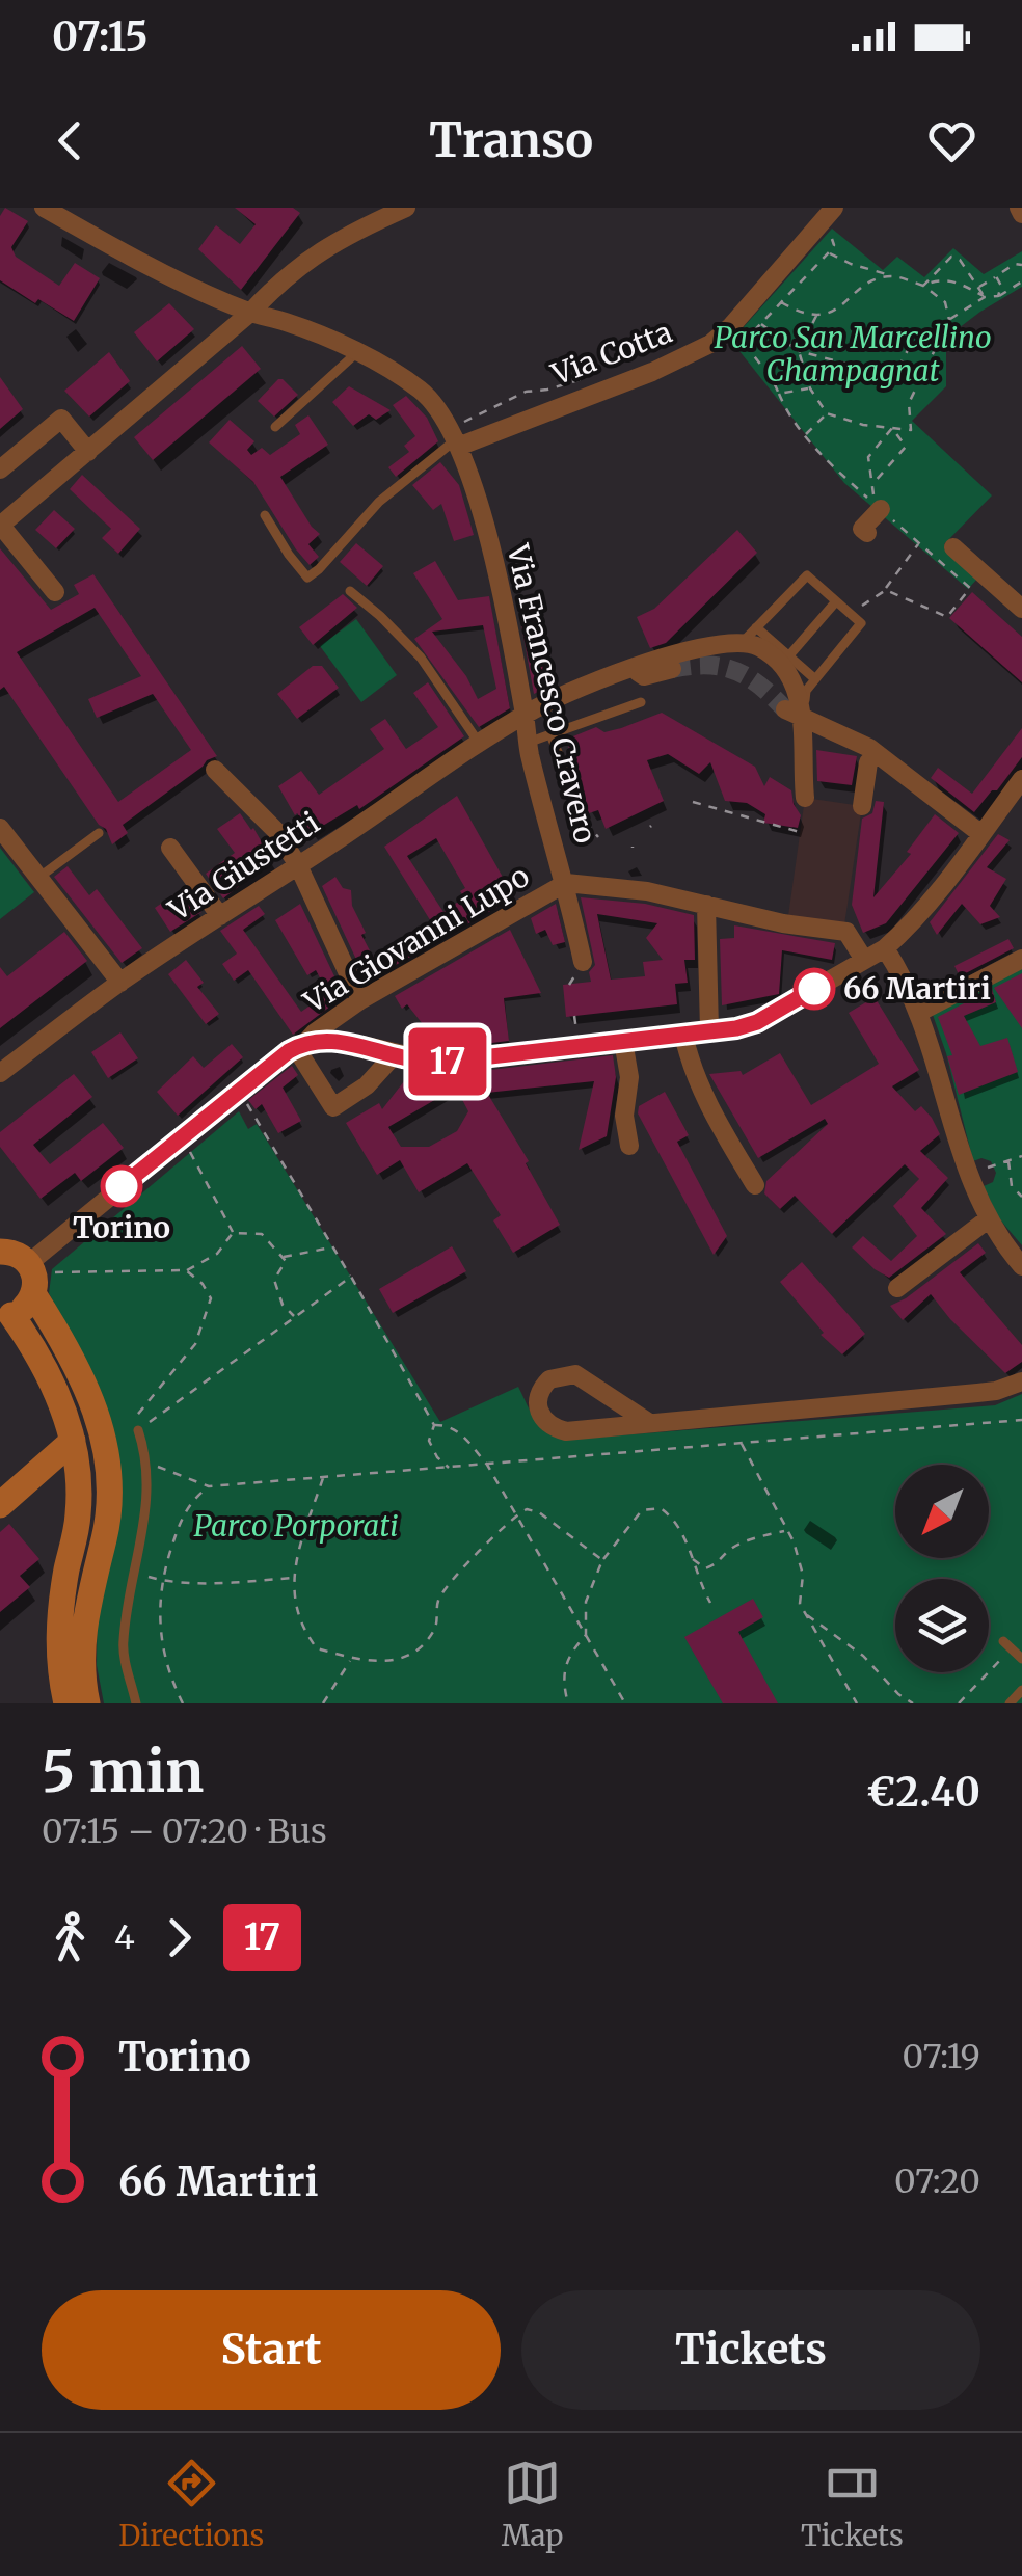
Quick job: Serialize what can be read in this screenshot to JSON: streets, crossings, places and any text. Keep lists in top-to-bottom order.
{
  "streets": {
    "street": [
      "Via Cotta",
      "Via Francesco Cravero",
      "Via Giustetti",
      "Via Giovanni Lupo"
    ]
  },
  "crossings": [
    ["Via Cotta", "Via Francesco Cravero"],
    ["Via Francesco Cravero", "Via Giustetti"],
    ["Via Francesco Cravero", "Via Giovanni Lupo"]
  ],
  "parks": ["Parco San Marcellino Champagnat", "Parco Porporati"],
  "places": ["66 Martiri", "Torino"],
  "lines": ["bus line 17"],
  "north": "bottom left",
  "page": {
    "status": "07:15",
    "header": "Transo",
    "on_map": "17",
    "heading": ["5 min", "07:15 – 07:20 · Bus", "€2.40"],
    "legs": ["4", "17"],
    "list": [
      {
        "name": "Torino",
        "value": "07:19"
      },
      {
        "name": "66 Martiri",
        "value": "07:20"
      }
    ],
    "buttons": ["Start", "Tickets"],
    "tabs": ["Directions", "Map", "Tickets"]
  }
}
